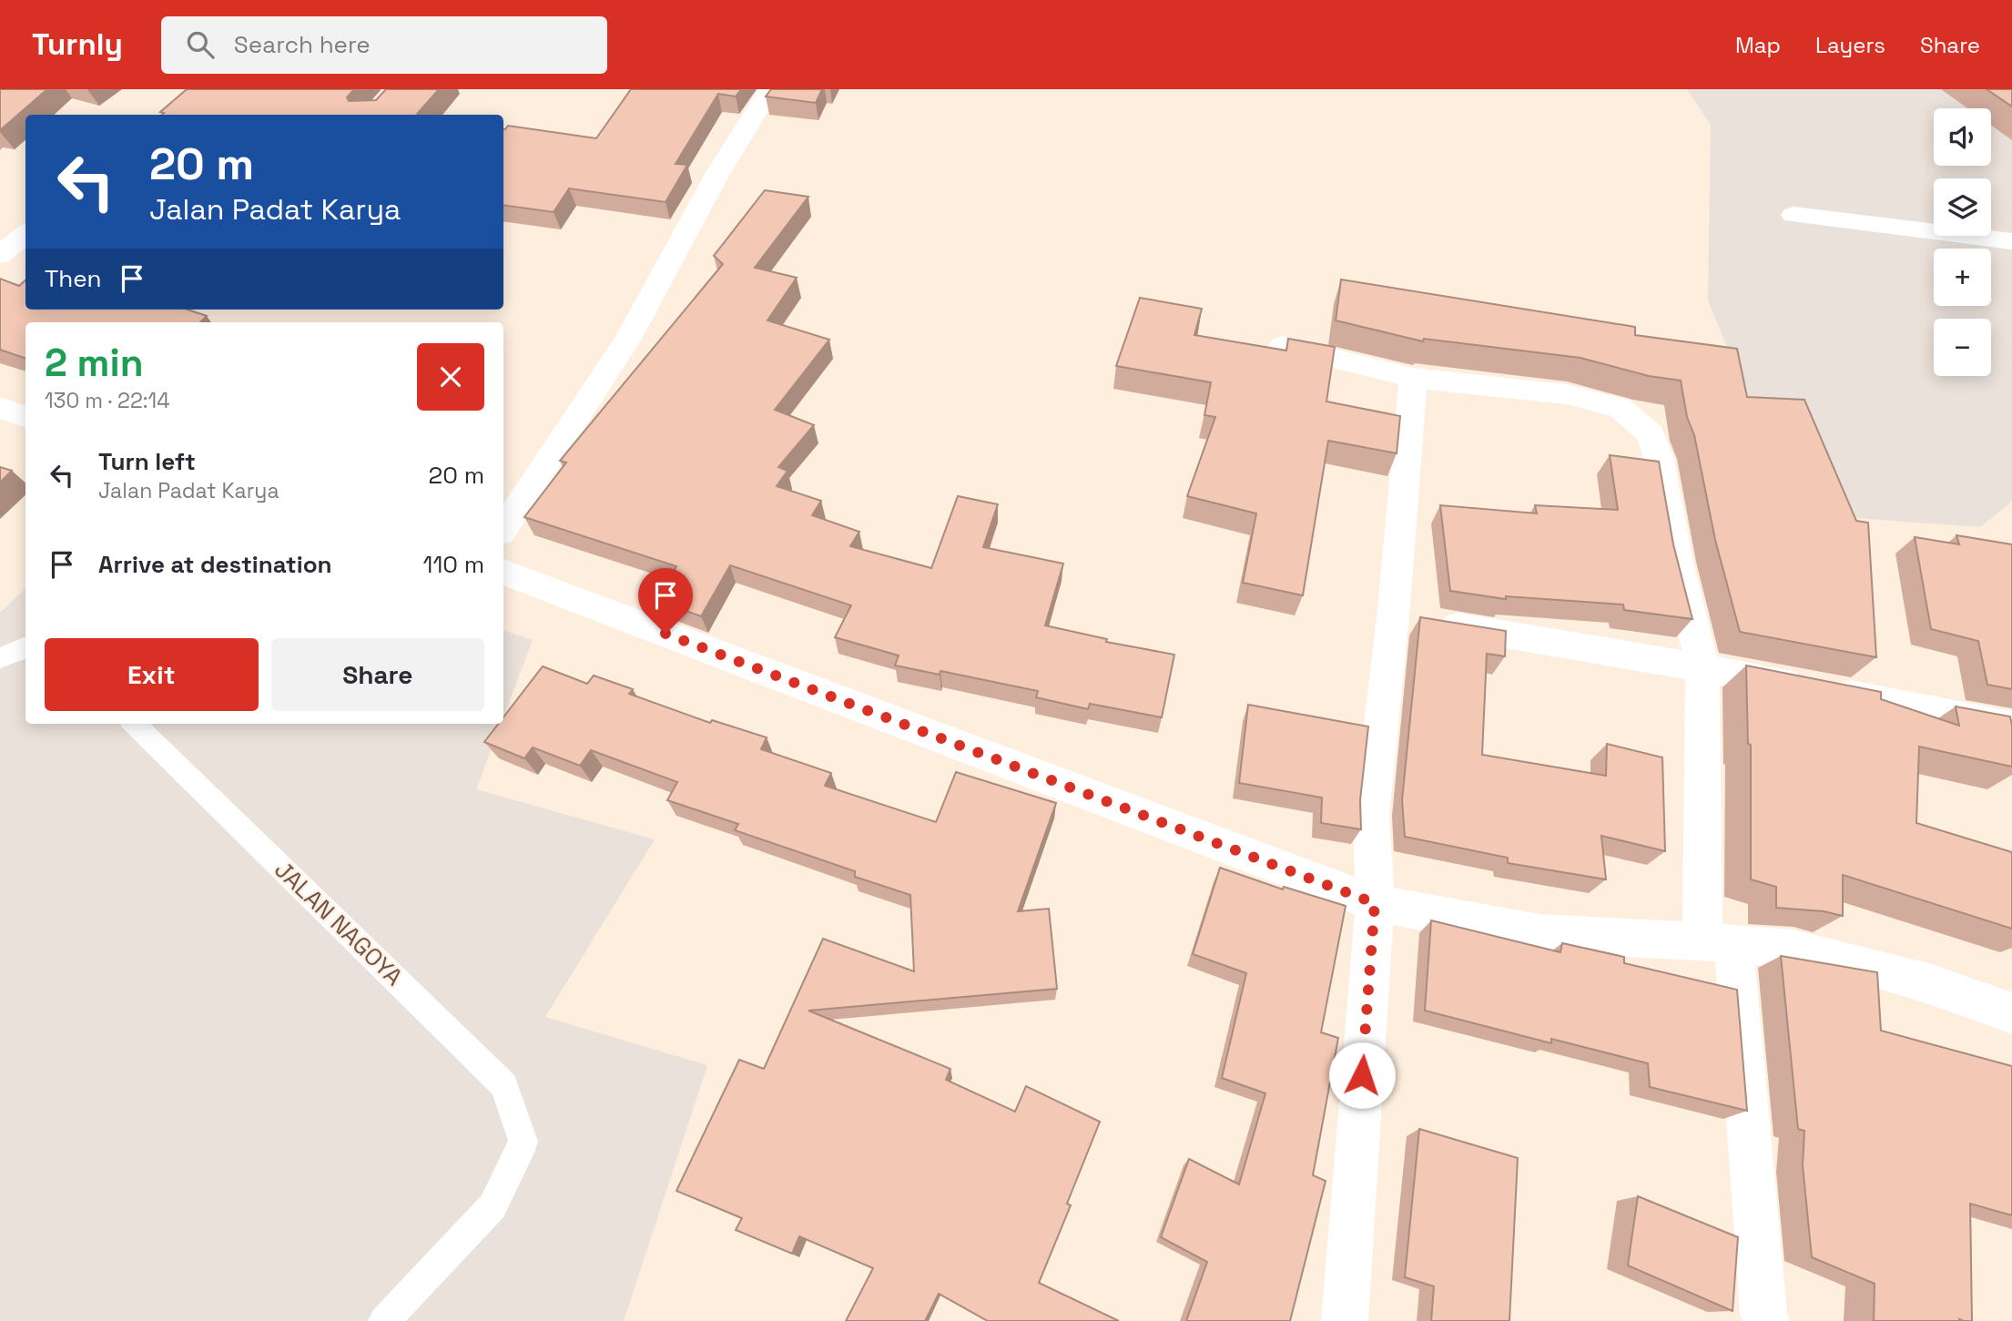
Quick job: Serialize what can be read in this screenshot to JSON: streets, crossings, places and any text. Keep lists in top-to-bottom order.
{
  "streets": {
    "lane": ["JALAN NAGOYA"]
  },
  "page": {
    "header": "Turnly",
    "search": "Search here",
    "nav": ["Map", "Layers", "Share"],
    "map_buttons": ["+", "−"],
    "turn": ["20 m", "Jalan Padat Karya"],
    "then": "Then",
    "heading": ["2 min", "130 m · 22:14"],
    "list": [
      {
        "name": "Turn left",
        "note": "Jalan Padat Karya",
        "value": "20 m"
      },
      {
        "name": "Arrive at destination",
        "value": "110 m"
      }
    ],
    "buttons": ["Exit", "Share"]
  }
}
